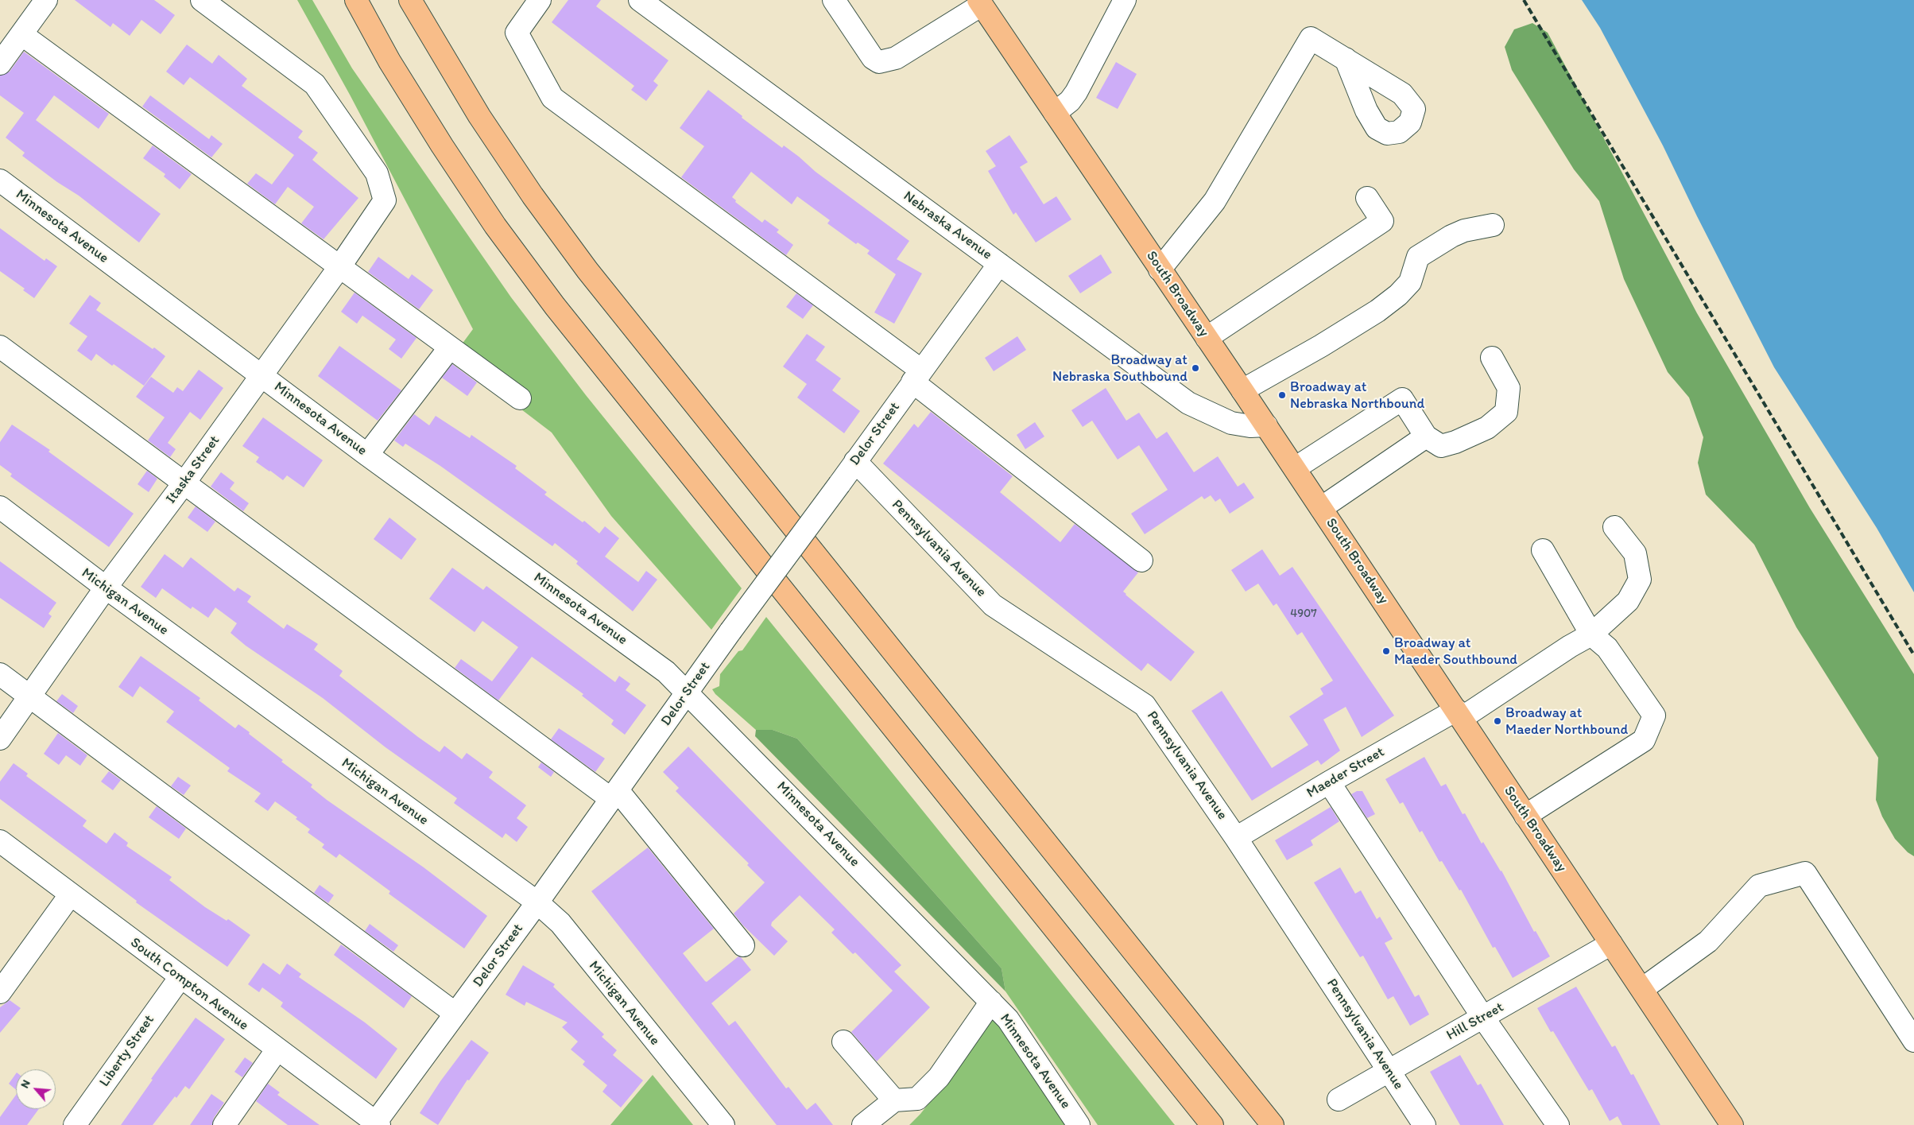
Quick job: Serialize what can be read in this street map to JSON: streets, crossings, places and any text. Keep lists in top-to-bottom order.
{
  "streets": {
    "main road": ["South Broadway"],
    "street": [
      "Nebraska Avenue",
      "Minnesota Avenue",
      "Delor Street",
      "Itaska Street",
      "Pennsylvania Avenue",
      "Michigan Avenue",
      "Maeder Street",
      "South Compton Avenue",
      "Hill Street",
      "Liberty Street"
    ]
  },
  "crossings": [
    ["Nebraska Avenue", "South Broadway"],
    ["Nebraska Avenue", "Delor Street"],
    ["Minnesota Avenue", "Delor Street"],
    ["Minnesota Avenue", "Itaska Street"],
    ["South Broadway", "Maeder Street"],
    ["South Broadway", "Hill Street"],
    ["Delor Street", "Pennsylvania Avenue"],
    ["Delor Street", "Michigan Avenue"],
    ["Delor Street", "South Compton Avenue"],
    ["Itaska Street", "Michigan Avenue"],
    ["Pennsylvania Avenue", "Maeder Street"],
    ["Pennsylvania Avenue", "Hill Street"],
    ["South Compton Avenue", "Liberty Street"]
  ],
  "places": [
    "Broadway at Nebraska Southbound",
    "Broadway at Nebraska Northbound",
    "Broadway at Maeder Southbound",
    "Broadway at Maeder Northbound"
  ],
  "house_numbers": ["4907"],
  "north": "top left"
}
